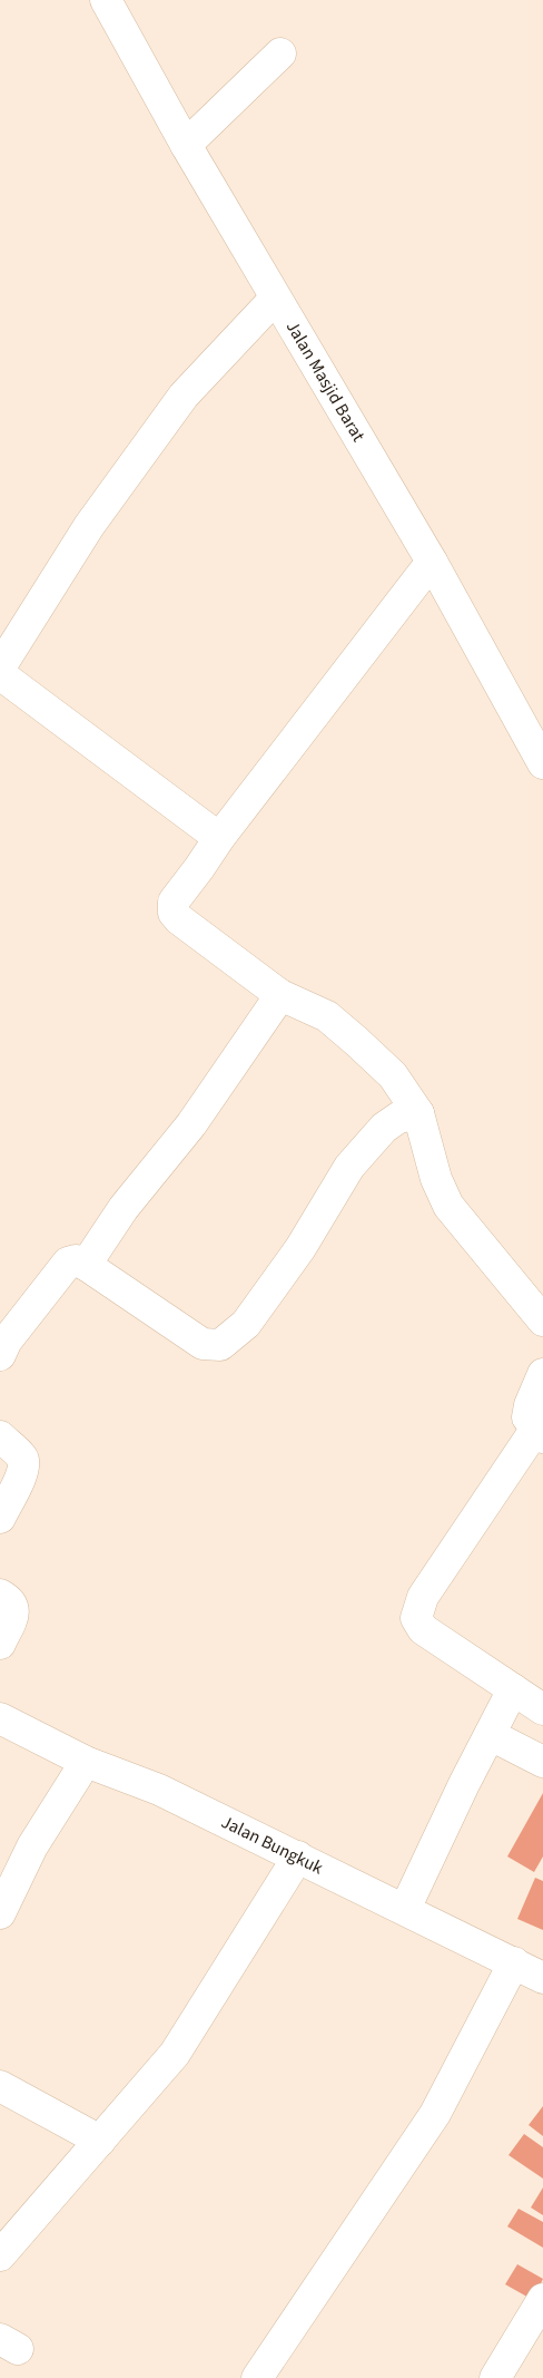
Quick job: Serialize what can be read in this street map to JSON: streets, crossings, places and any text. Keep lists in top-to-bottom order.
{
  "streets": {
    "street": ["Jalan Masjid Barat", "Jalan Bungkuk"]
  }
}
